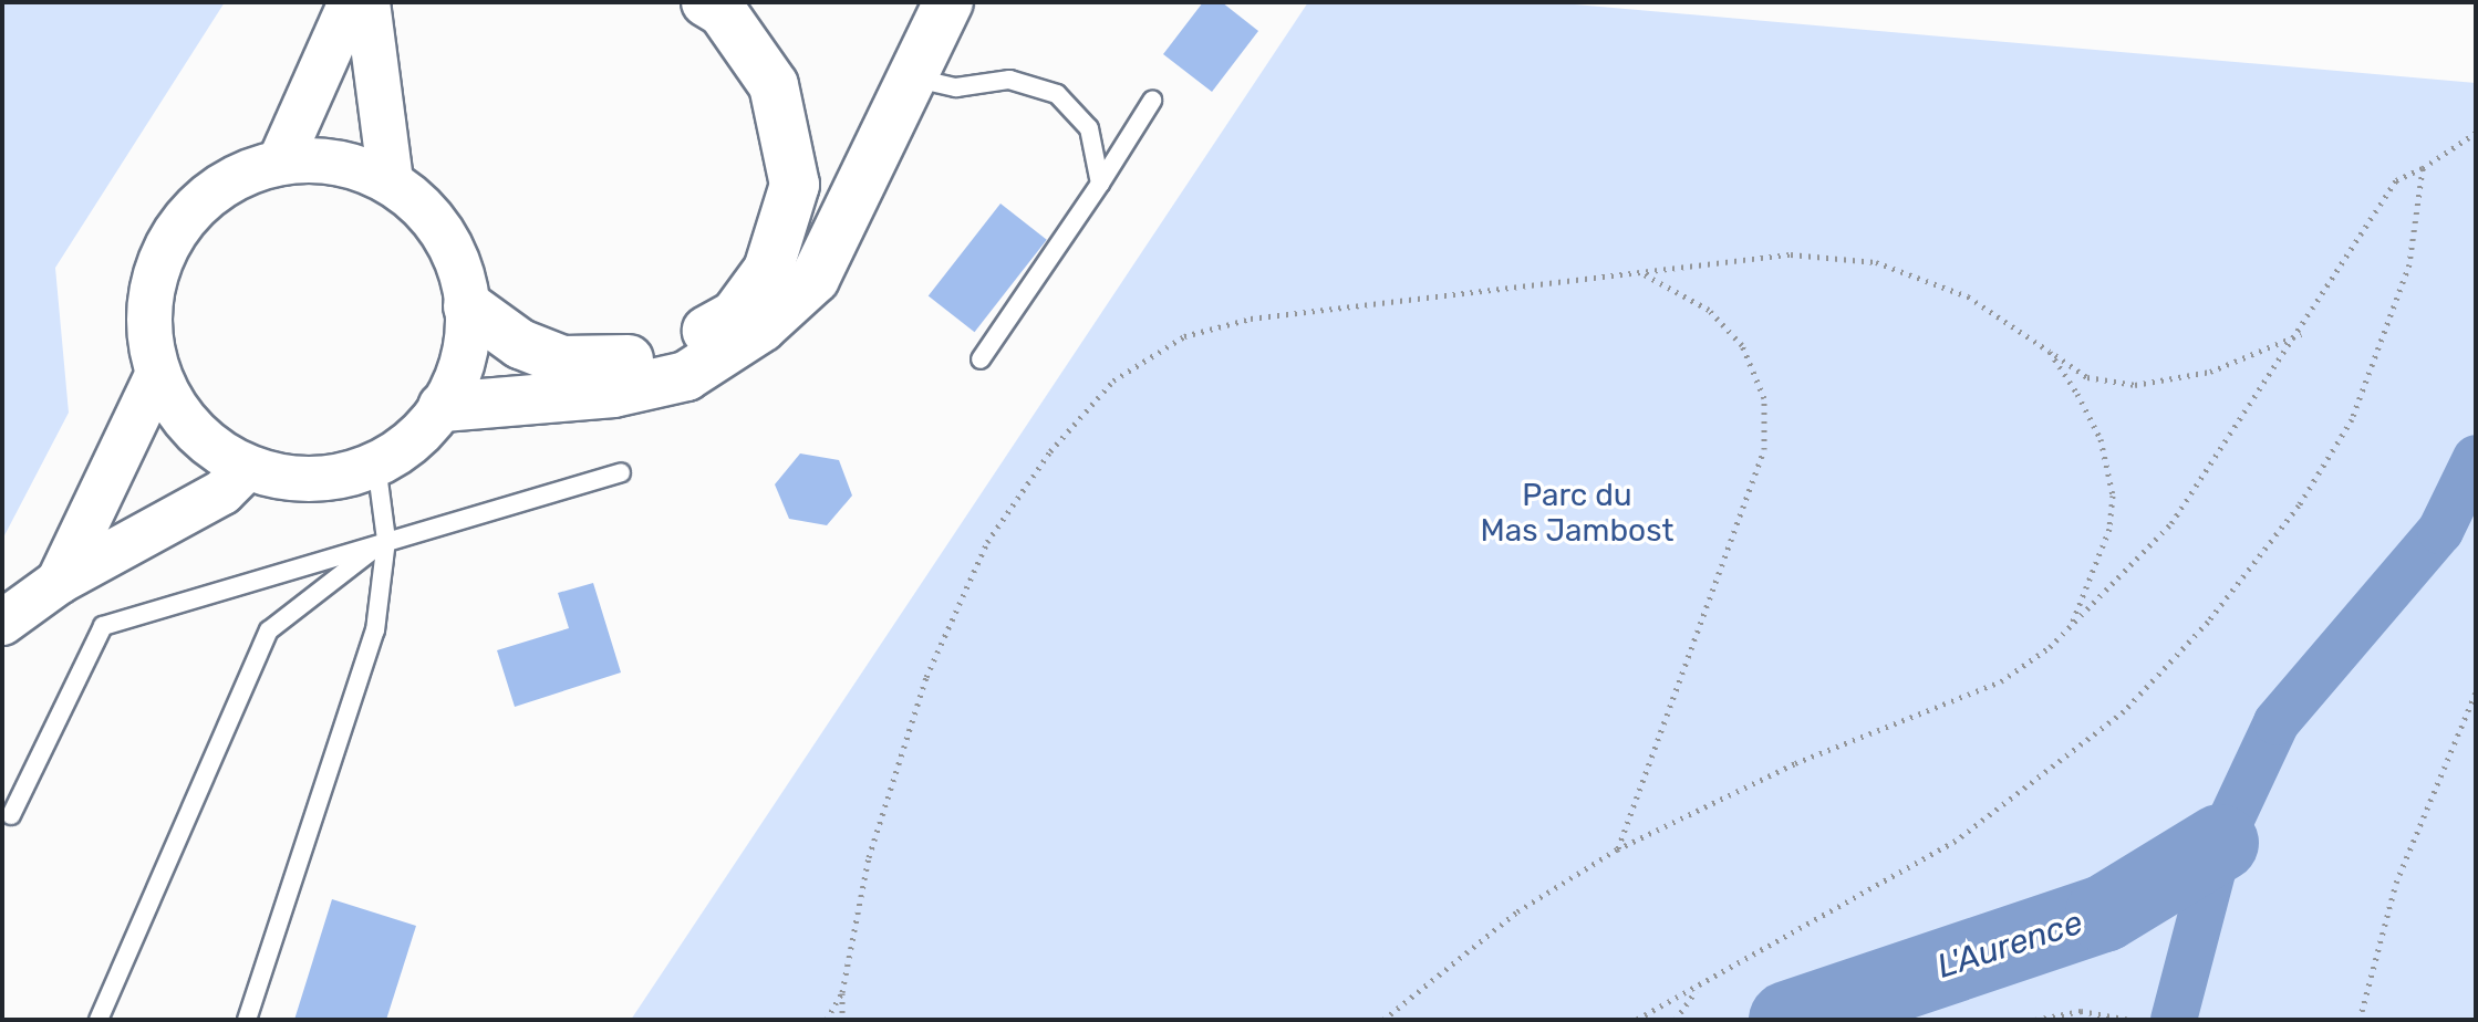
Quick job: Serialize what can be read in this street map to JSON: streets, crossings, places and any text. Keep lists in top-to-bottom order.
{
  "water": ["L'Aurence"],
  "parks": ["Parc du Mas Jambost"]
}
